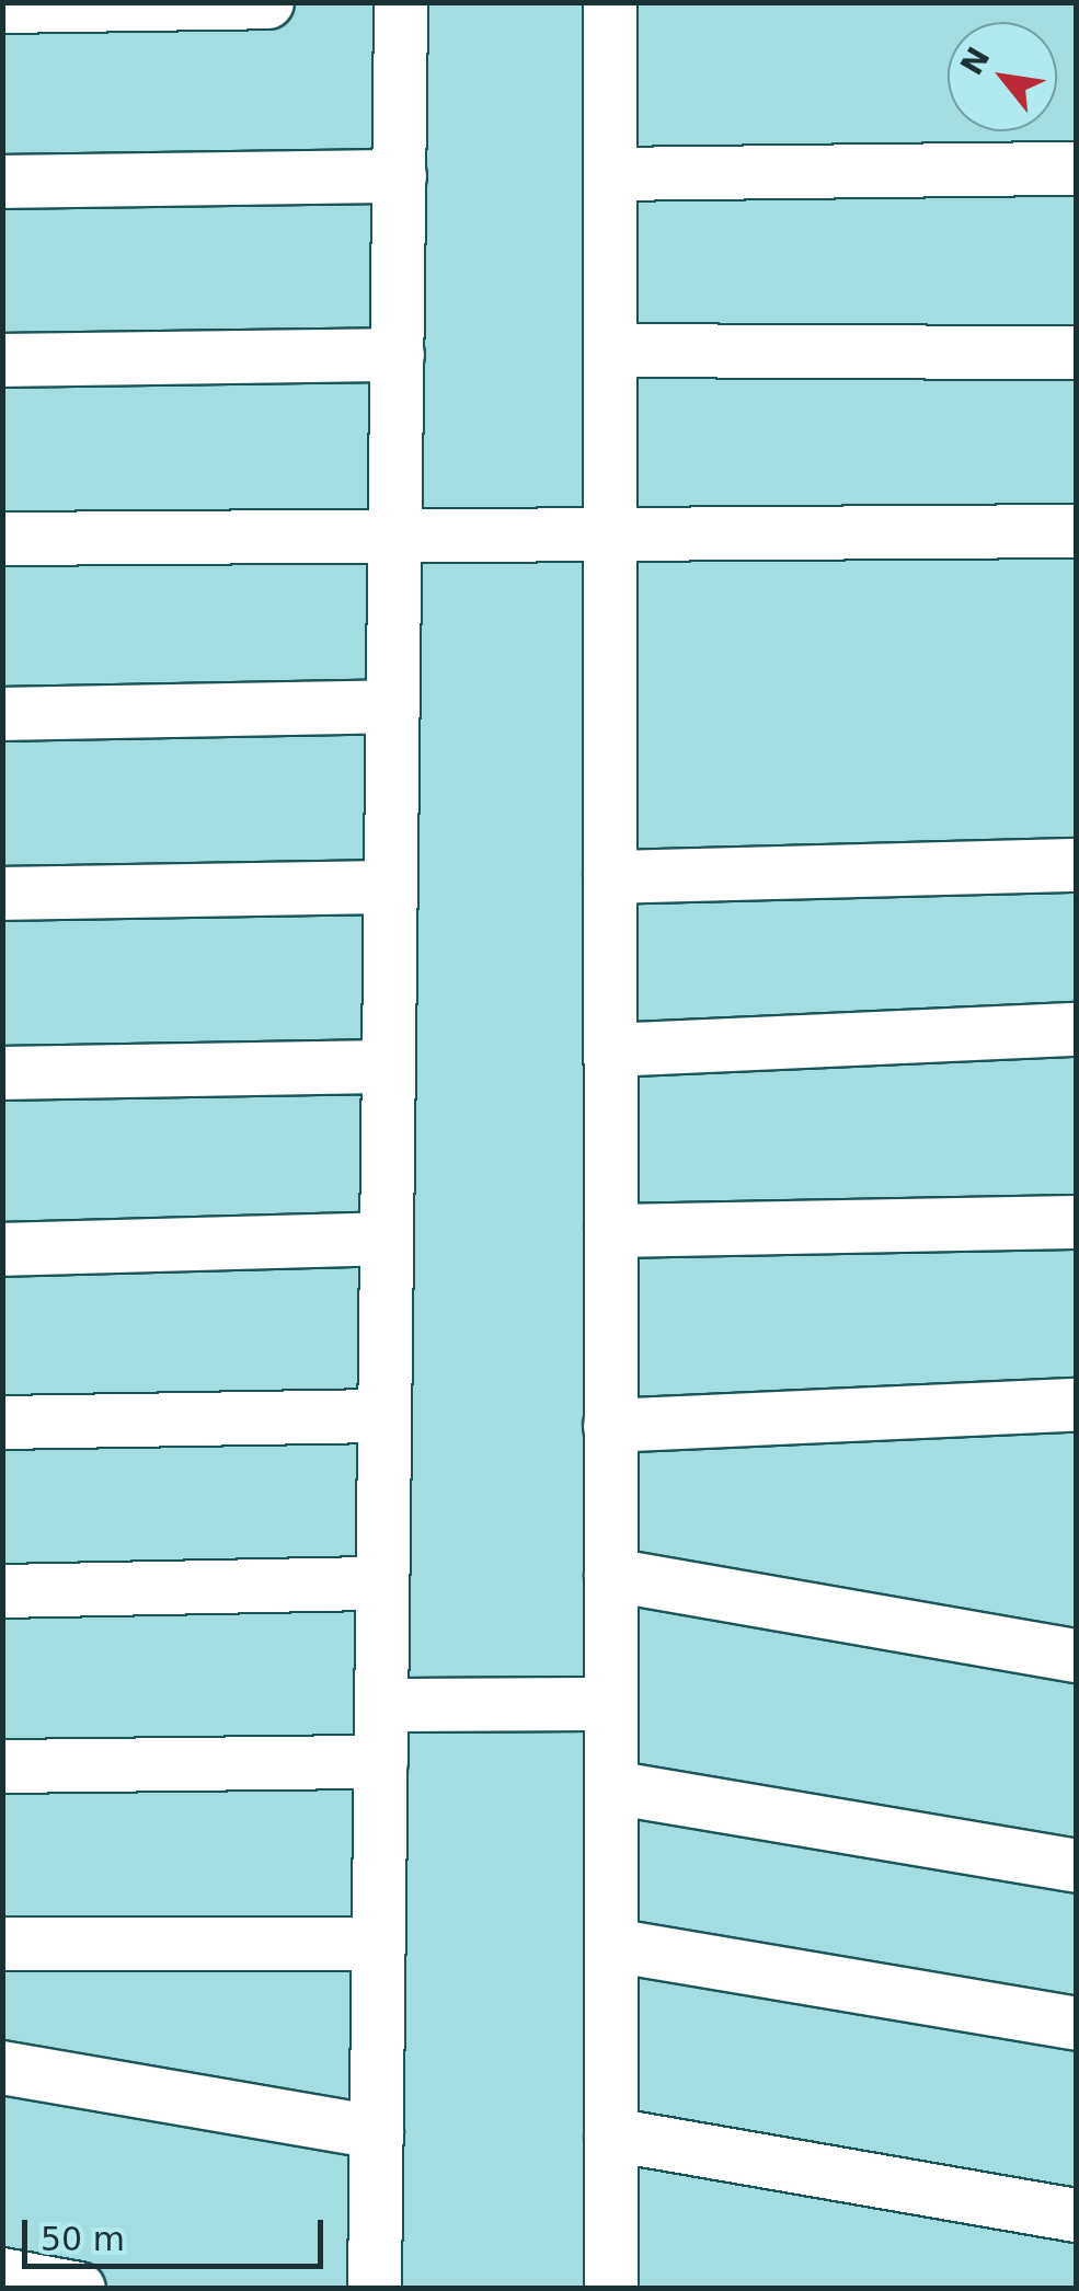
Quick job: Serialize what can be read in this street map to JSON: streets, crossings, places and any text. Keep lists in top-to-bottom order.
{
  "scale_bar": "50 m",
  "north": "top left"
}
